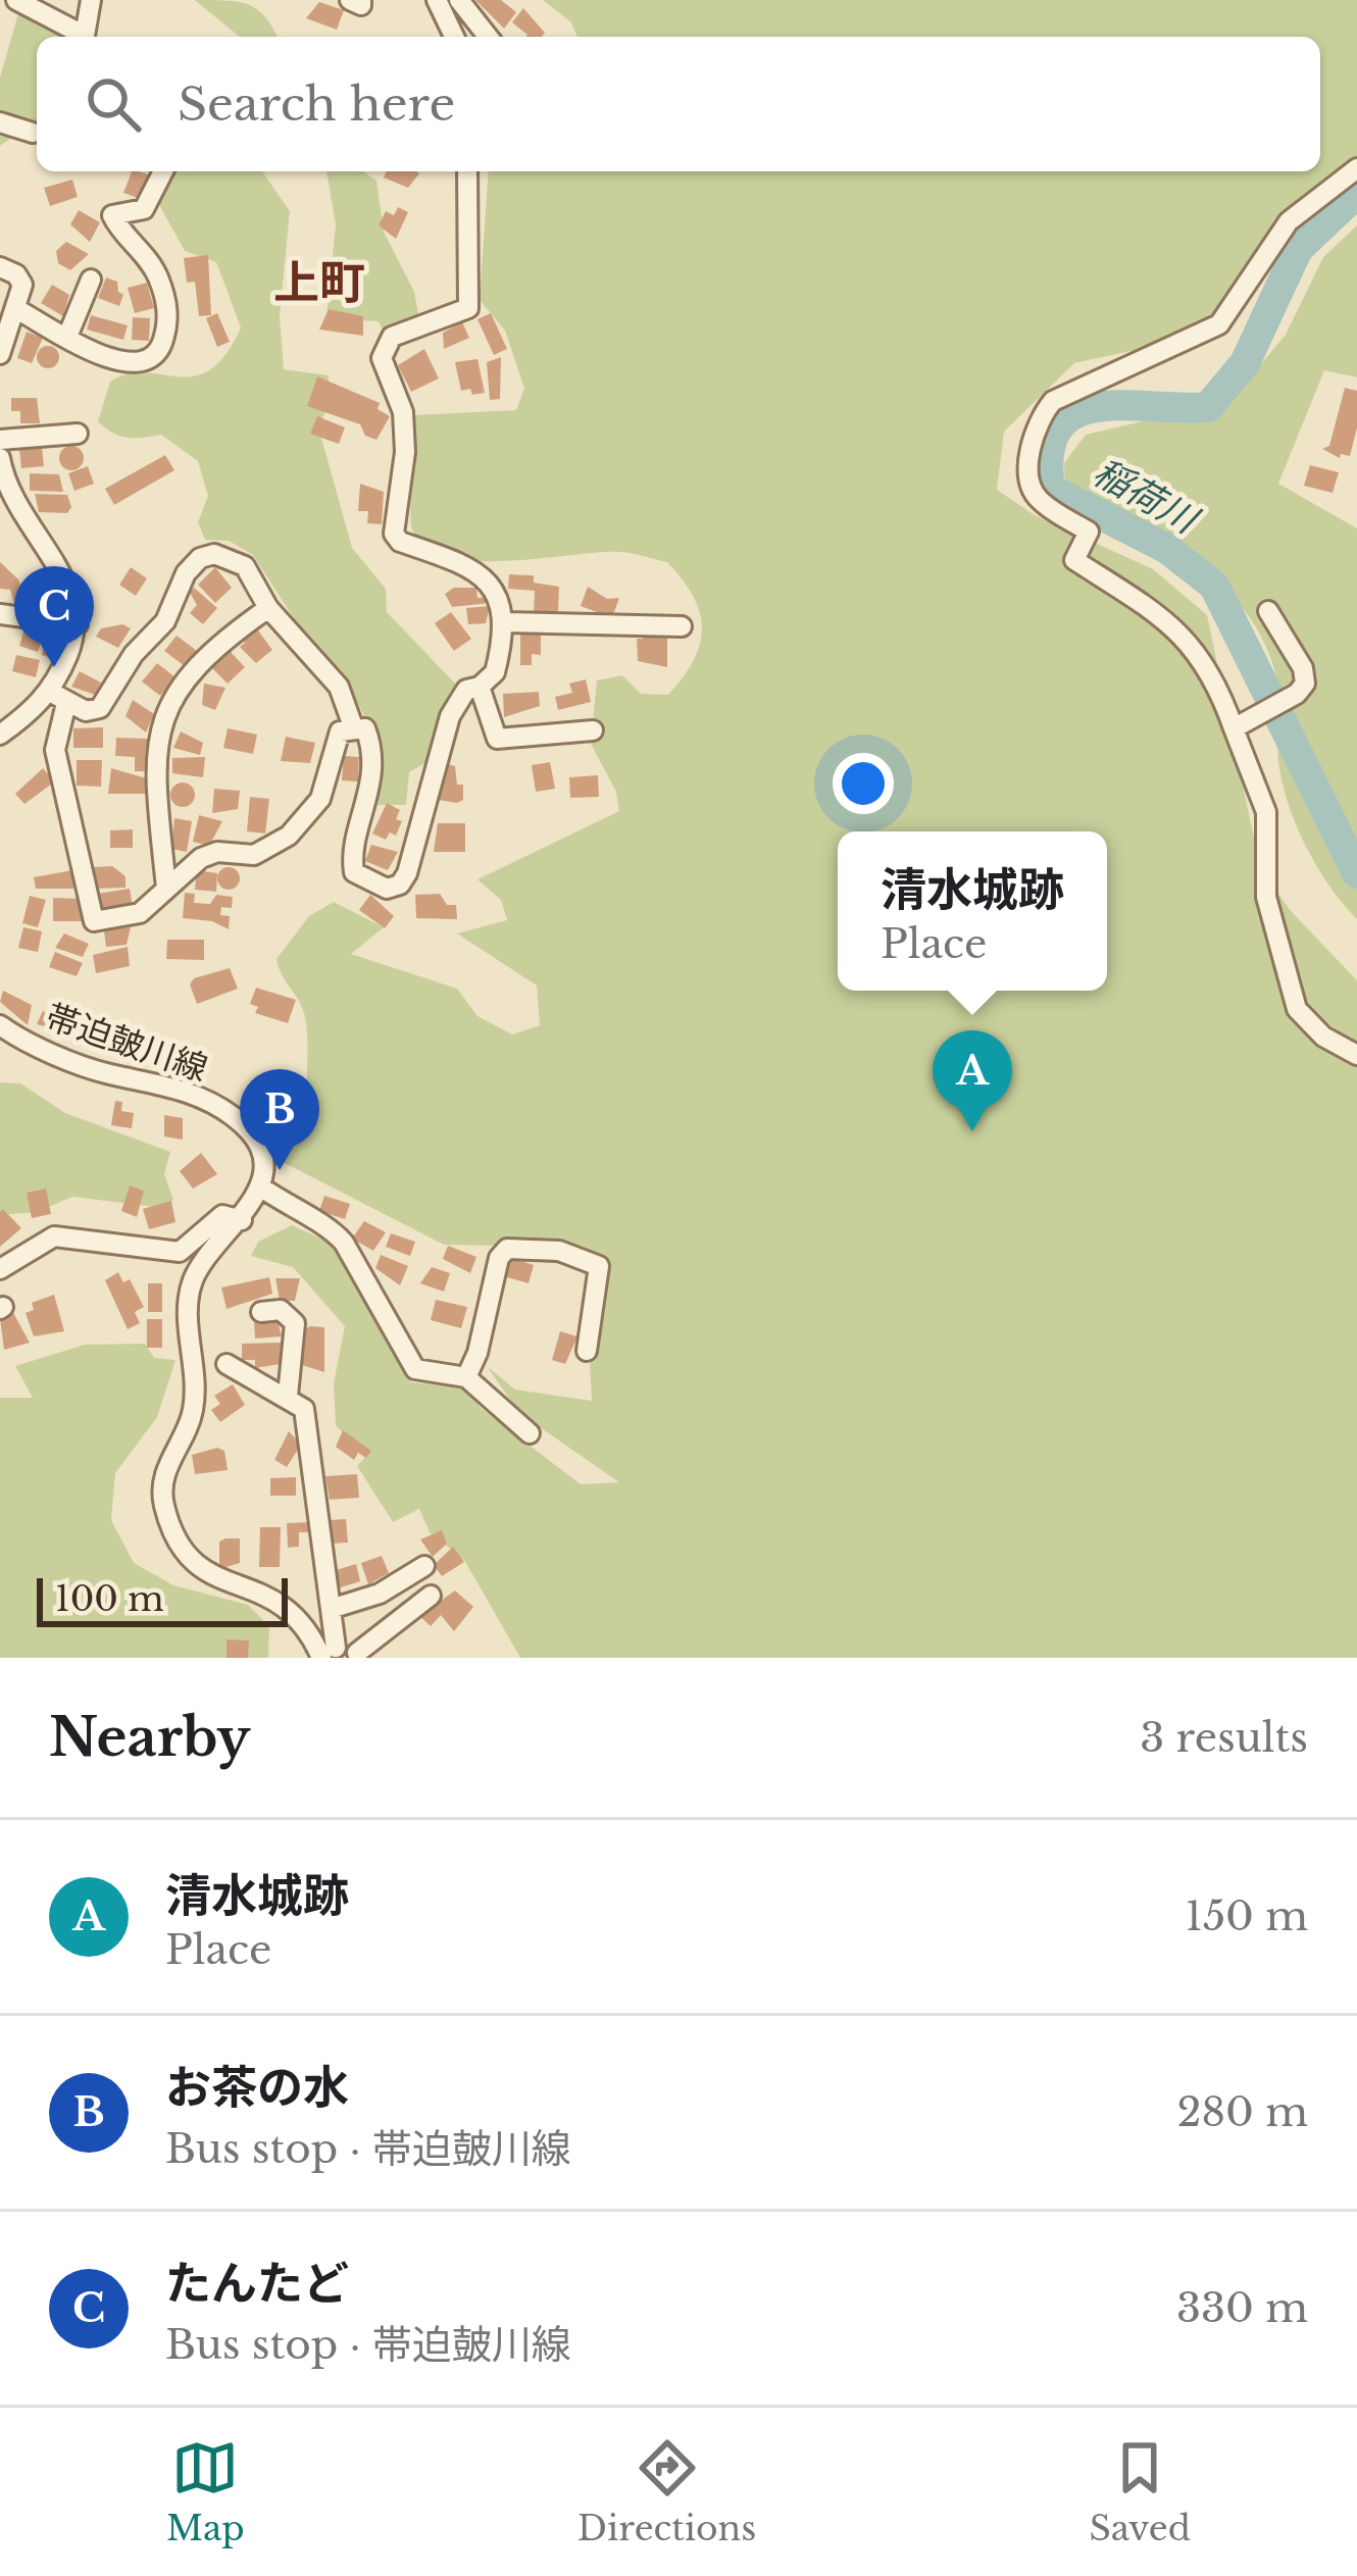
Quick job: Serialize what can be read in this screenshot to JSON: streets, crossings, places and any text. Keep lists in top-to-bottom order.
{
  "streets": {
    "street": ["帯迫皷川線"]
  },
  "districts": ["上町"],
  "water": ["稲荷川"],
  "scale_bar": "100 m",
  "page": {
    "search": "Search here",
    "pins": ["C", "A", "B"],
    "popup": ["清水城跡", "Place"],
    "scale": "100 m",
    "heading": ["Nearby", "3 results"],
    "list": [
      {
        "mark": "A",
        "name": "清水城跡",
        "note": "Place",
        "value": "150 m"
      },
      {
        "mark": "B",
        "name": "お茶の水",
        "note": "Bus stop · 帯迫皷川線",
        "value": "280 m"
      },
      {
        "mark": "C",
        "name": "たんたど",
        "note": "Bus stop · 帯迫皷川線",
        "value": "330 m"
      }
    ],
    "nav": ["Map", "Directions", "Saved"]
  }
}
